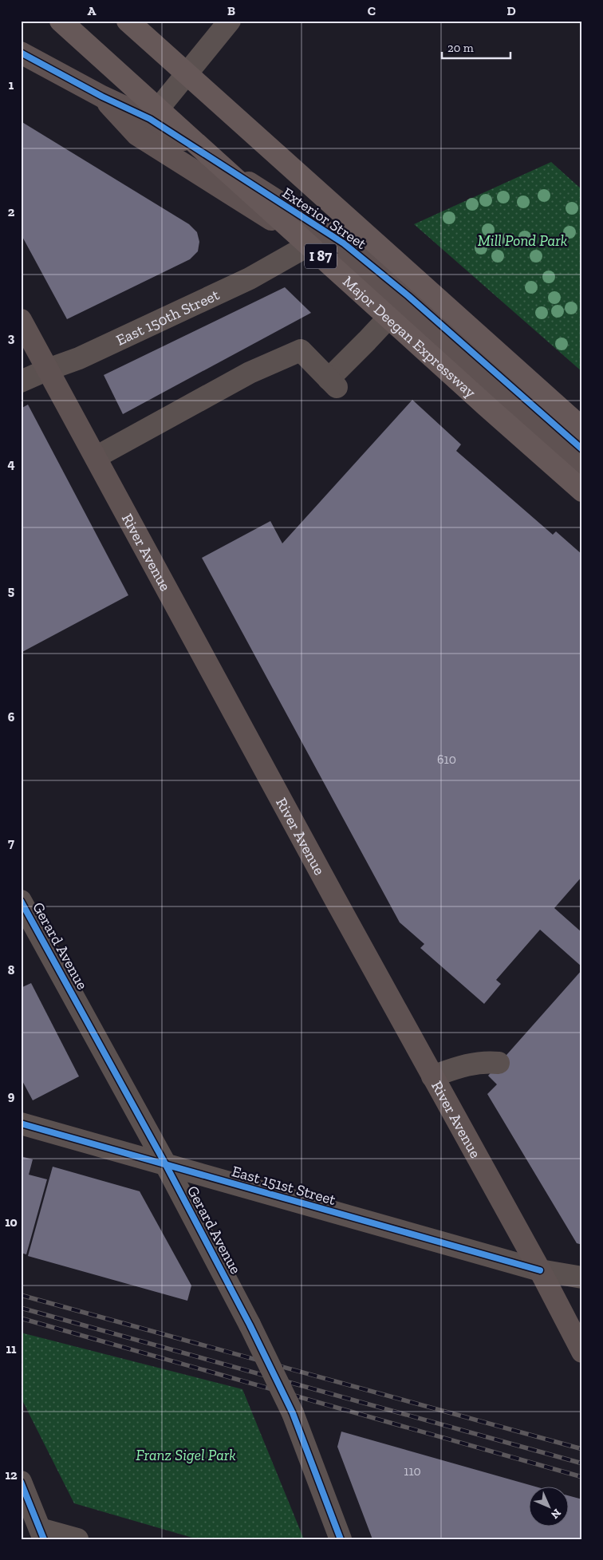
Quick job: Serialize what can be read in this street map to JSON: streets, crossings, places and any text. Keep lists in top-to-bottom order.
{
  "streets": {
    "highway": ["I 87", "Major Deegan Expressway"],
    "main road": ["Exterior Street", "River Avenue"],
    "street": ["East 150th Street", "Gerard Avenue", "East 151st Street"]
  },
  "crossings": [
    ["Exterior Street", "East 150th Street"],
    ["East 150th Street", "River Avenue"],
    ["River Avenue", "East 151st Street"],
    ["Gerard Avenue", "East 151st Street"]
  ],
  "parks": ["Mill Pond Park", "Franz Sigel Park"],
  "house_numbers": ["610", "110"],
  "scale_bar": "20 m",
  "north": "bottom right",
  "grid": {
    "columns": [
      "A",
      "B",
      "C",
      "D"
    ],
    "rows": [
      "1",
      "2",
      "3",
      "4",
      "5",
      "6",
      "7",
      "8",
      "9",
      "10",
      "11",
      "12"
    ]
  }
}
